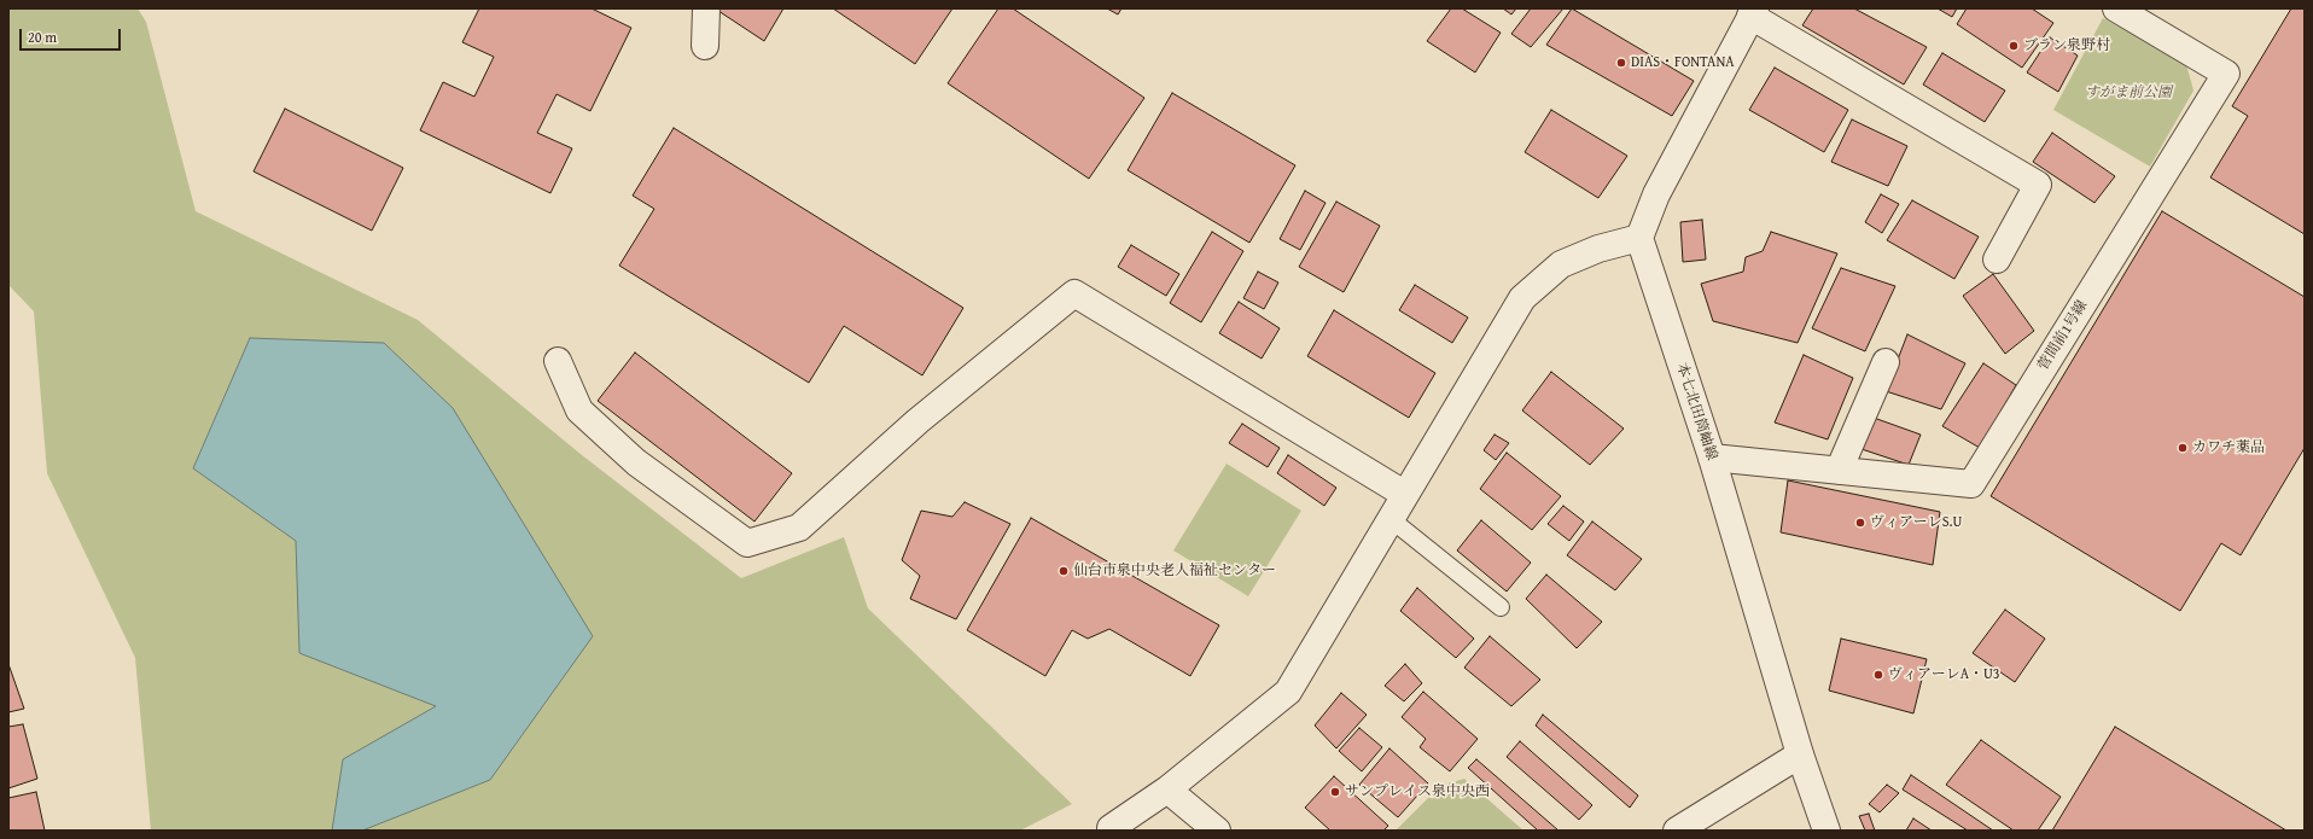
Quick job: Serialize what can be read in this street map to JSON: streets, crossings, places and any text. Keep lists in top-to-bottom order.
{
  "streets": {
    "street": ["菅間前1号線", "本七北田筒岫線"]
  },
  "crossings": [
    ["菅間前1号線", "本七北田筒岫線"]
  ],
  "parks": ["すがま前公園"],
  "places": [
    "ブラン泉野村",
    "DIAS・FONTANA",
    "カワチ薬品",
    "ヴィアーレS.U",
    "仙台市泉中央老人福祉センター",
    "ヴィアーレA・U3",
    "サンプレイス泉中央西"
  ],
  "scale_bar": "20 m"
}
